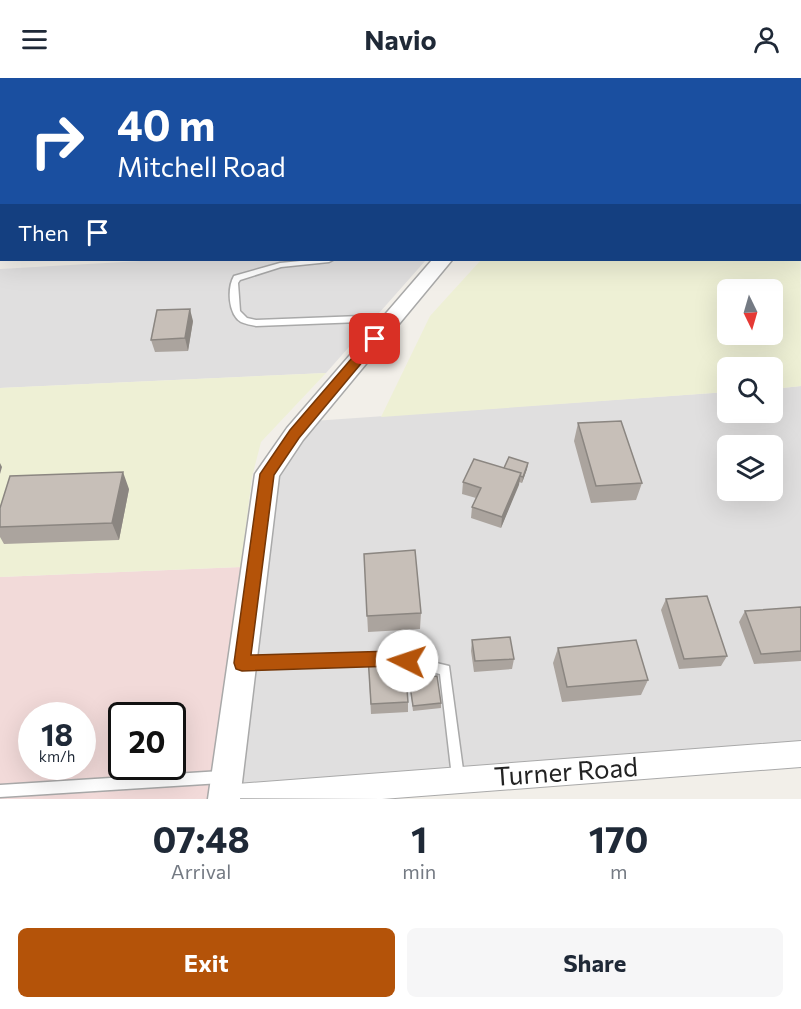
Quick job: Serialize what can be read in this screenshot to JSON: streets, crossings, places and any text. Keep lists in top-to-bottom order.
{
  "streets": {
    "street": ["Turner Road"]
  },
  "north": "bottom",
  "page": {
    "header": "Navio",
    "turn": ["40 m", "Mitchell Road"],
    "then": "Then",
    "speed": "18 km/h",
    "limit": "20",
    "eta": [
      "07:48",
      "Arrival",
      "1",
      "min",
      "170",
      "m"
    ],
    "buttons": ["Exit", "Share"]
  }
}
